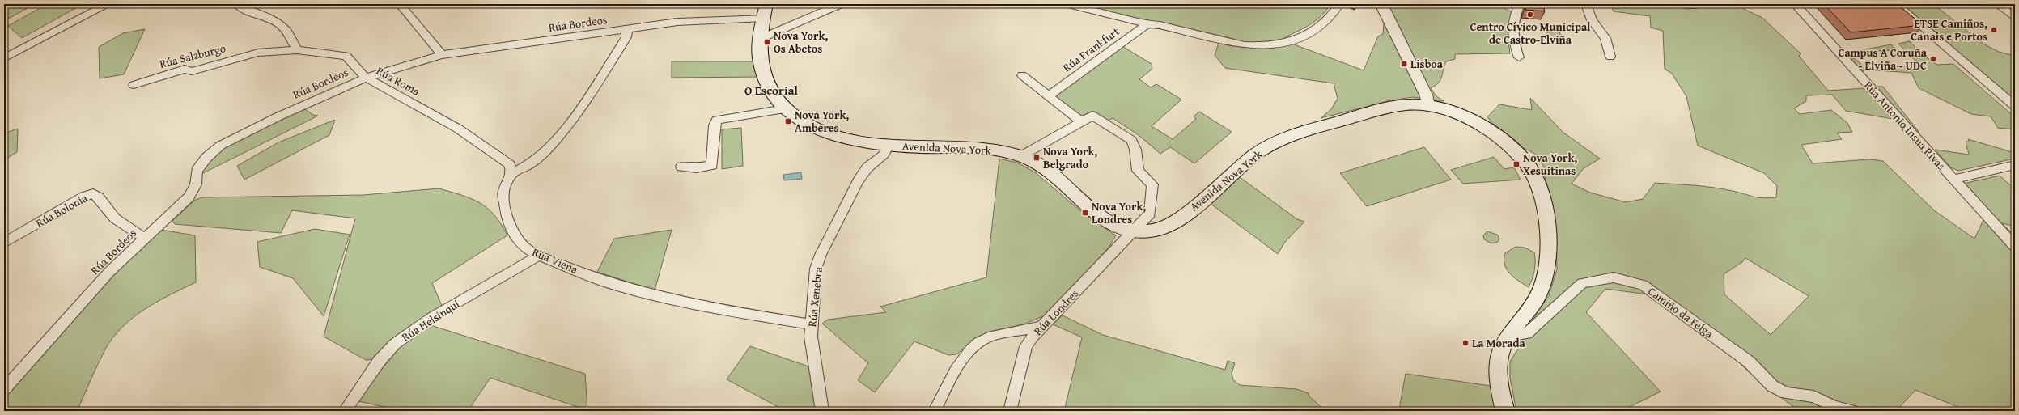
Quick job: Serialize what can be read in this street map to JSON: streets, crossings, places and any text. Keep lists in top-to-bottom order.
{
  "streets": {
    "main road": ["Avenida Nova York"],
    "street": [
      "Rúa Bordeos",
      "Rúa Frankfurt",
      "Rúa Salzburgo",
      "Rúa Roma",
      "Rúa Antonio Insua Rivas",
      "Rúa Bolonia",
      "Rúa Viena",
      "Rúa Xenebra",
      "Rúa Londres",
      "Camiño da Felga",
      "Rúa Helsinqui"
    ]
  },
  "crossings": [
    ["Rúa Bordeos", "Rúa Roma"],
    ["Rúa Bordeos", "Avenida Nova York"],
    ["Rúa Bordeos", "Rúa Bolonia"],
    ["Rúa Salzburgo", "Rúa Roma"],
    ["Rúa Roma", "Rúa Viena"],
    ["Avenida Nova York", "Rúa Xenebra"],
    ["Avenida Nova York", "Rúa Londres"],
    ["Avenida Nova York", "Camiño da Felga"],
    ["Rúa Viena", "Rúa Xenebra"],
    ["Rúa Viena", "Rúa Helsinqui"]
  ],
  "districts": ["O Escorial"],
  "places": {
    "other": [
      "Centro Cívico Municipal de Castro-Elviña",
      "ETSE Camiños, Canais e Portos",
      "Campus A Coruña - Elviña - UDC",
      "La Morada"
    ],
    "transit": [
      "Nova York, Os Abetos",
      "Lisboa",
      "Nova York, Amberes",
      "Nova York, Belgrado",
      "Nova York, Xesuitinas",
      "Nova York, Londres"
    ]
  }
}
